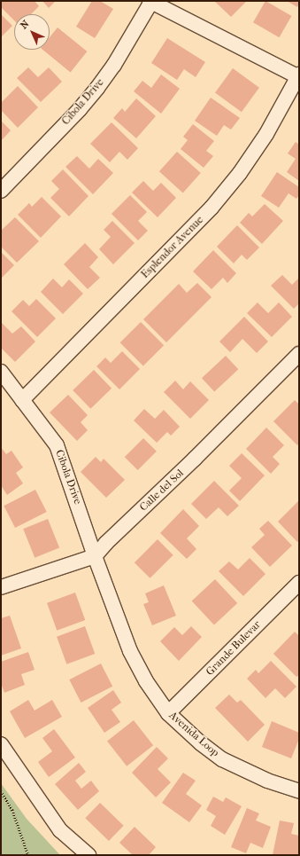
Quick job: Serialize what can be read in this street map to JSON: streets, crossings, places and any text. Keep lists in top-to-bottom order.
{
  "streets": {
    "street": [
      "Cibola Drive",
      "Esplendor Avenue",
      "Calle del Sol",
      "Grande Bulevar",
      "Avenida Loop"
    ]
  },
  "crossings": [
    ["Cibola Drive", "Esplendor Avenue"],
    ["Cibola Drive", "Calle del Sol"],
    ["Cibola Drive", "Avenida Loop"],
    ["Calle del Sol", "Avenida Loop"],
    ["Grande Bulevar", "Avenida Loop"]
  ],
  "north": "top left"
}
